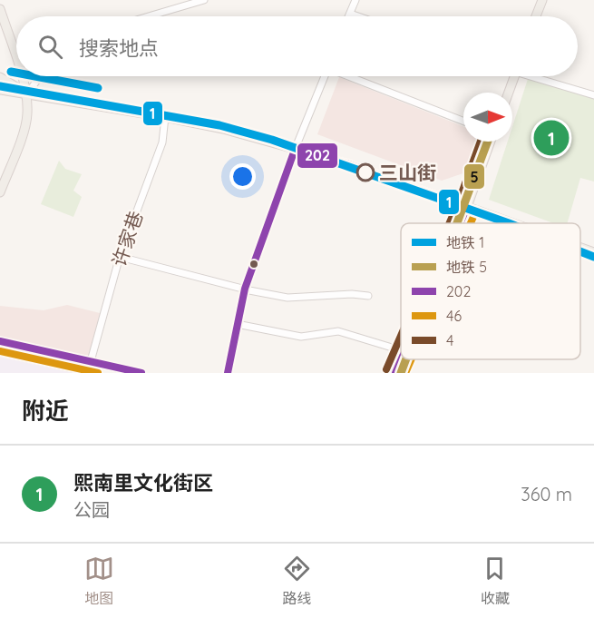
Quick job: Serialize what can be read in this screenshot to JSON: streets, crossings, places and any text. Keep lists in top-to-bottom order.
{
  "streets": {
    "street": ["许家巷"]
  },
  "places": ["三山街"],
  "lines": [
    "metro line 1",
    "metro line 5",
    "transit line 4",
    "transit line 202",
    "transit line 46"
  ],
  "legend": [
    "地铁 1",
    "地铁 5",
    "202",
    "46",
    "4"
  ],
  "north": "right",
  "page": {
    "search": "搜索地点",
    "pins": "1",
    "heading": "附近",
    "list": [
      {
        "mark": "1",
        "name": "熙南里文化街区",
        "note": "公园",
        "value": "360 m"
      }
    ],
    "nav": ["地图", "路线", "收藏"]
  }
}
